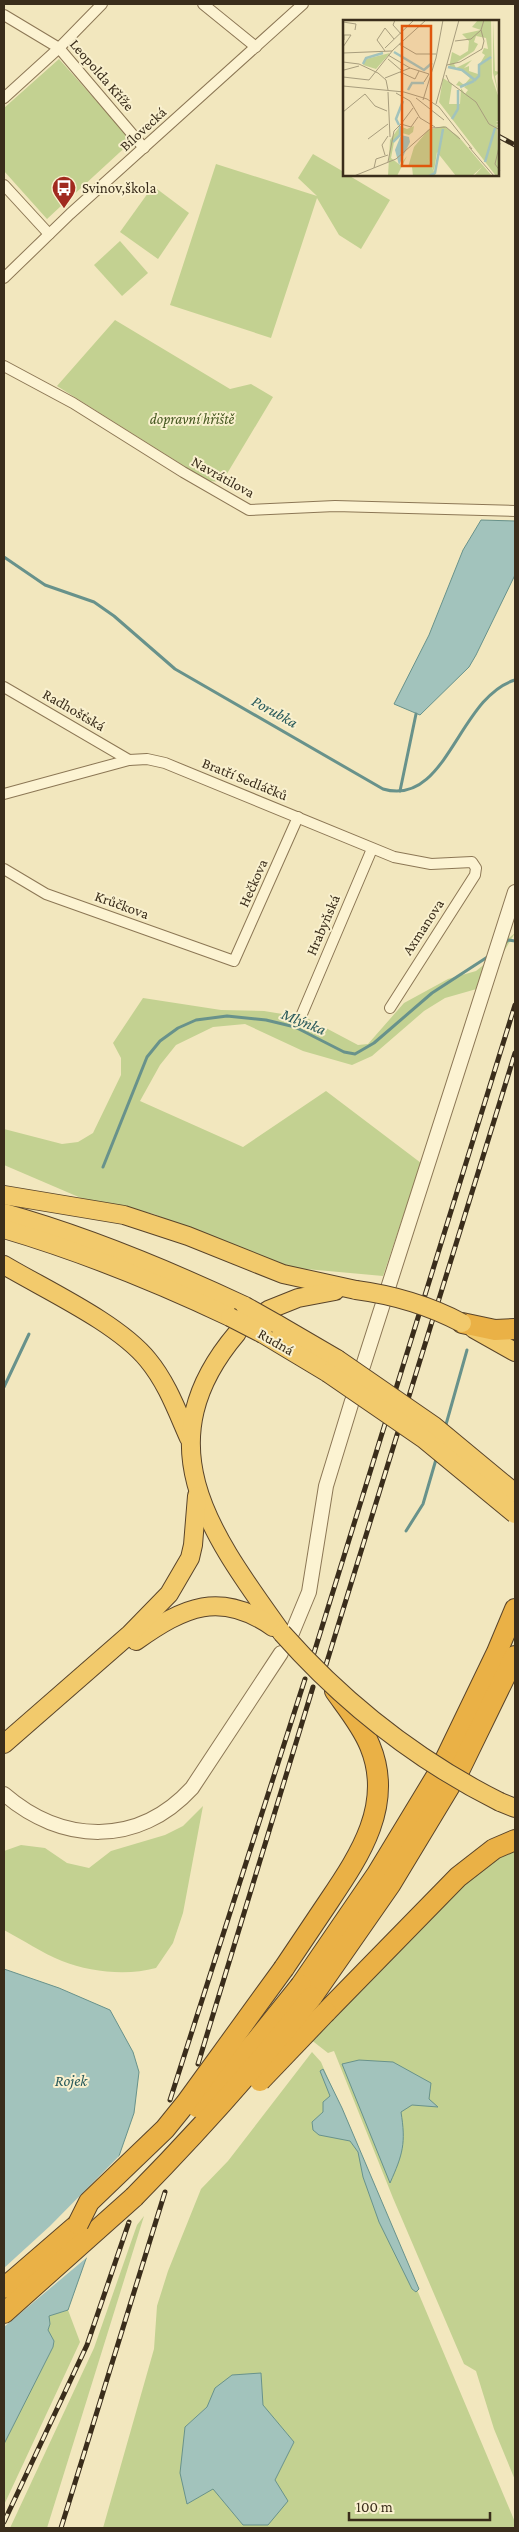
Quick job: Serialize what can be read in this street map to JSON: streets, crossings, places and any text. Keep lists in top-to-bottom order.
{
  "streets": {
    "highway": ["Rudná"],
    "street": [
      "Leopolda Kříže",
      "Bílovecká",
      "Navrátilova",
      "Radhošťská",
      "Bratří Sedláčků",
      "Hečkova",
      "Krůčkova",
      "Hrabyňská",
      "Axmanova"
    ]
  },
  "crossings": [
    ["Leopolda Kříže", "Bílovecká"],
    ["Radhošťská", "Bratří Sedláčků"],
    ["Bratří Sedláčků", "Hečkova"],
    ["Bratří Sedláčků", "Hrabyňská"],
    ["Bratří Sedláčků", "Axmanova"],
    ["Hečkova", "Krůčkova"]
  ],
  "water": ["Porubka", "Mlýnka", "Rojek"],
  "parks": ["dopravní hřiště"],
  "places": {
    "bus stop": ["Svinov,škola"]
  },
  "scale_bar": "100 m"
}
